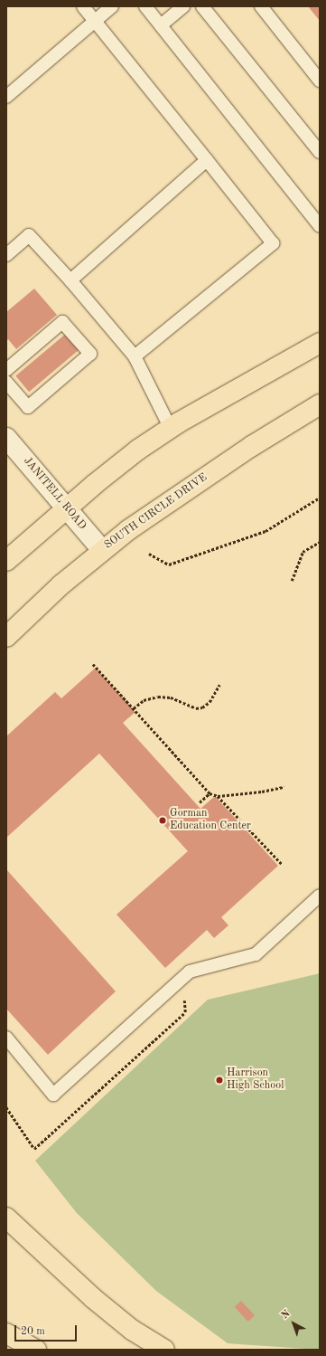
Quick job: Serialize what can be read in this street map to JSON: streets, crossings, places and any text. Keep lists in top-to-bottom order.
{
  "streets": {
    "main road": ["SOUTH CIRCLE DRIVE"],
    "street": ["JANITELL ROAD"]
  },
  "crossings": [
    ["JANITELL ROAD", "SOUTH CIRCLE DRIVE"]
  ],
  "places": ["Gorman Education Center", "Harrison High School"],
  "scale_bar": "20 m",
  "north": "top left"
}
